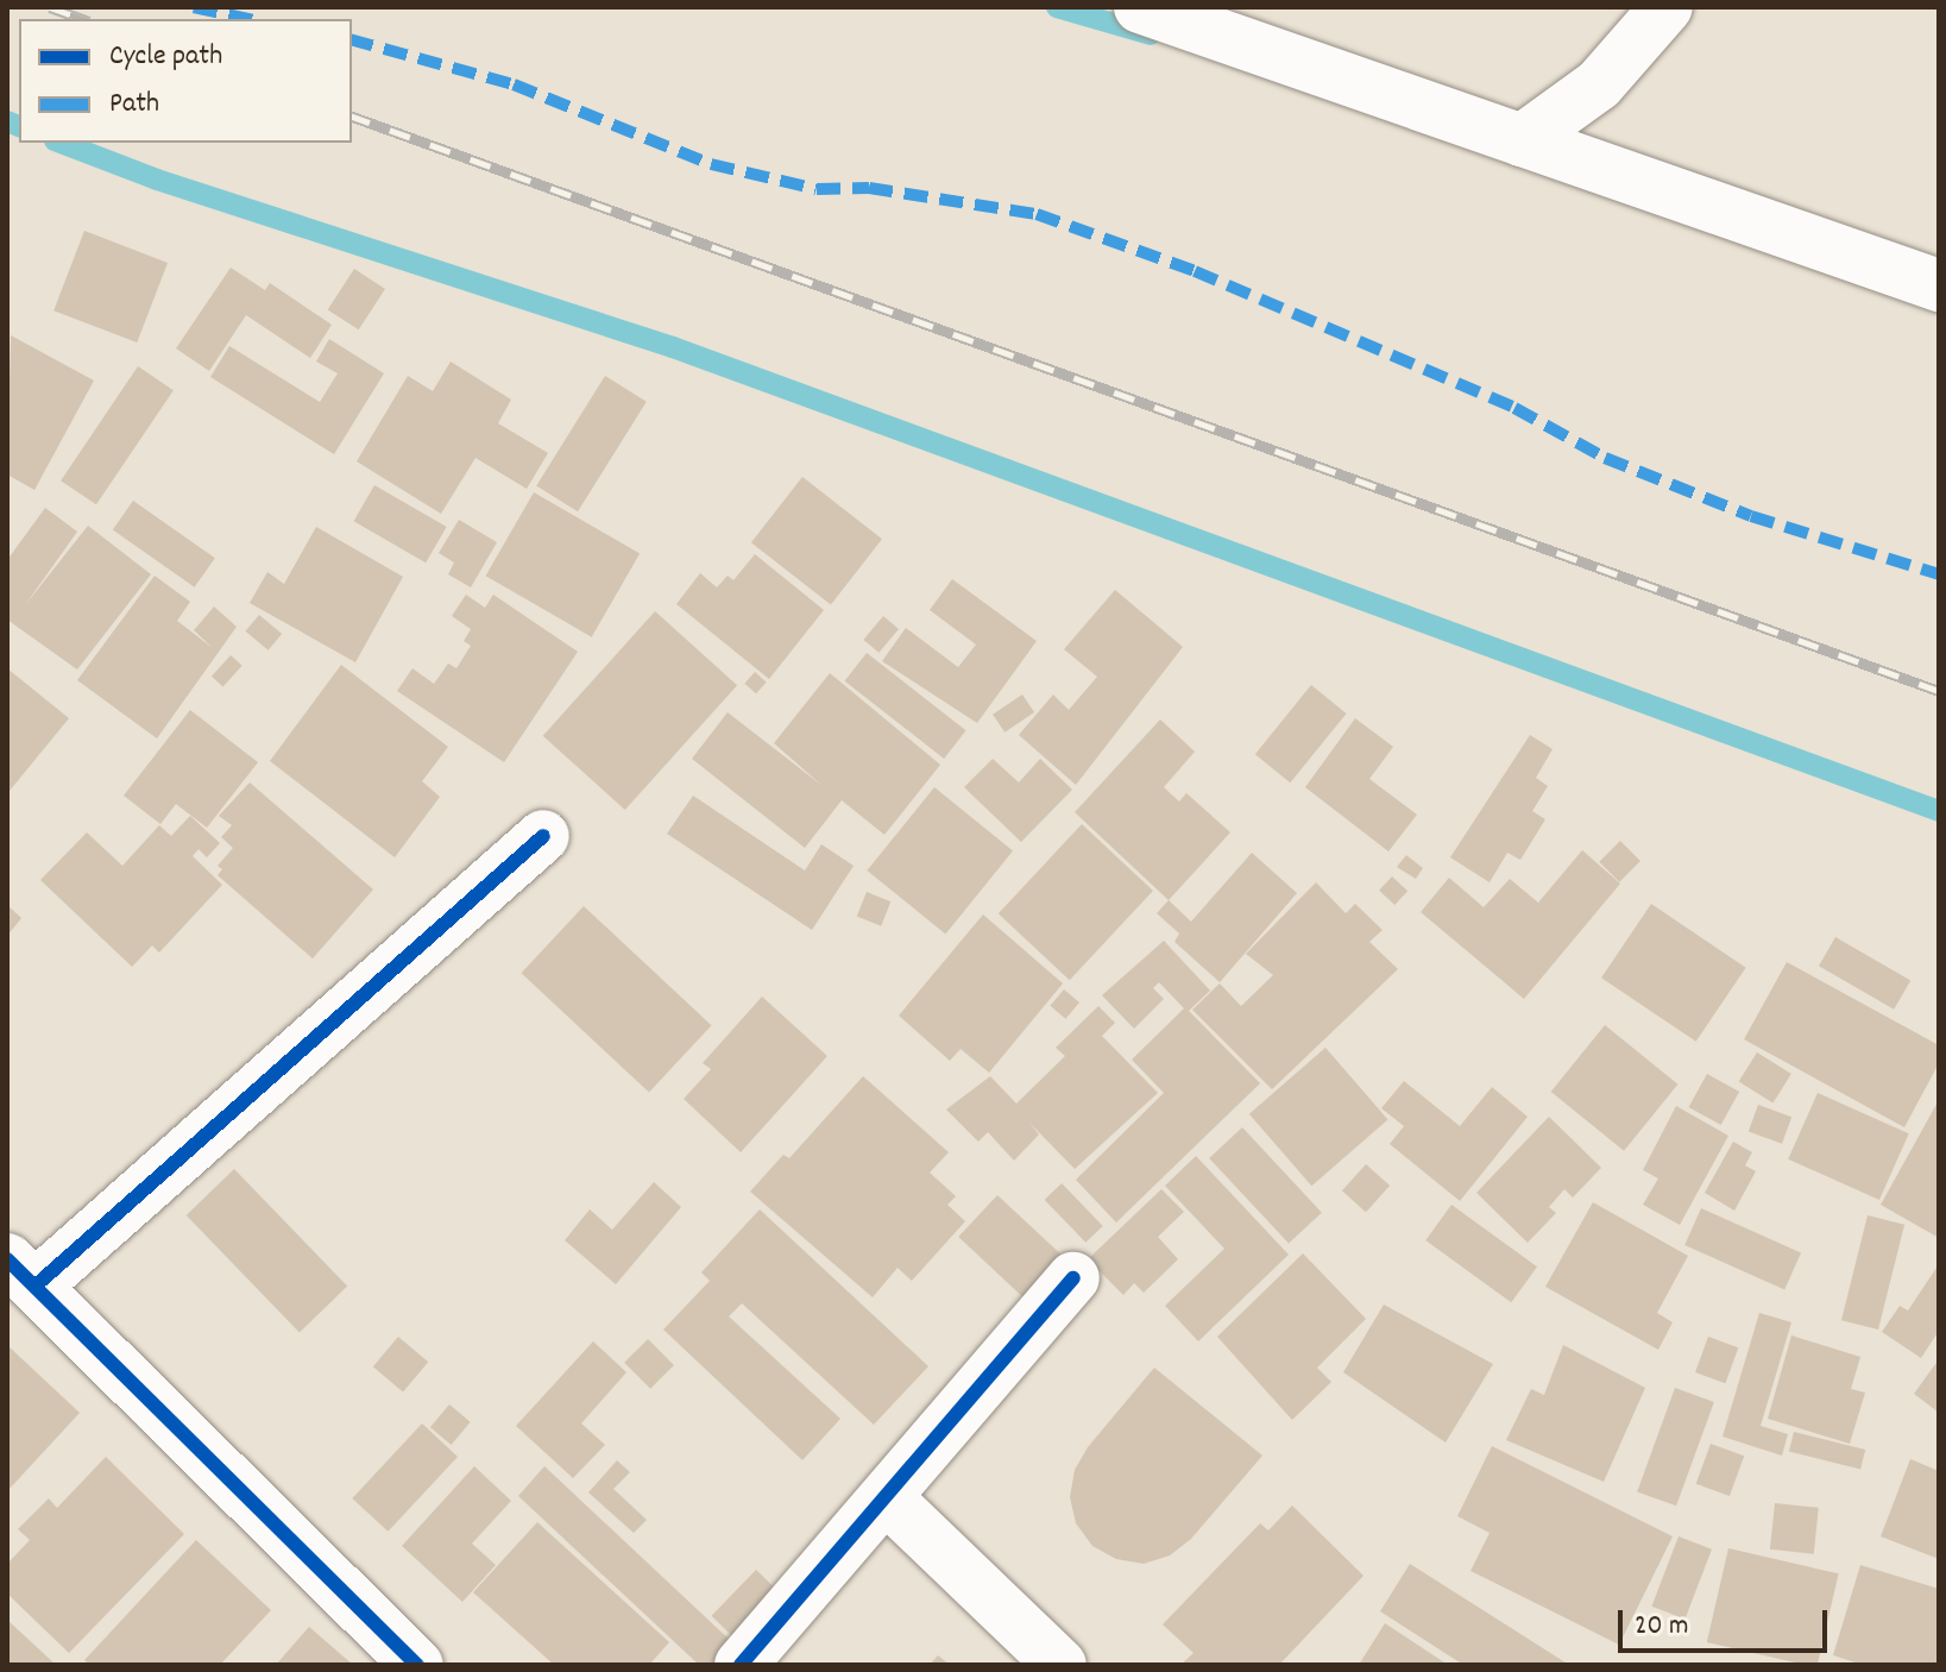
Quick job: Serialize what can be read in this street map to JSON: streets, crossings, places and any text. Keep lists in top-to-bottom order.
{
  "legend": ["Cycle path", "Path"],
  "scale_bar": "20 m"
}
